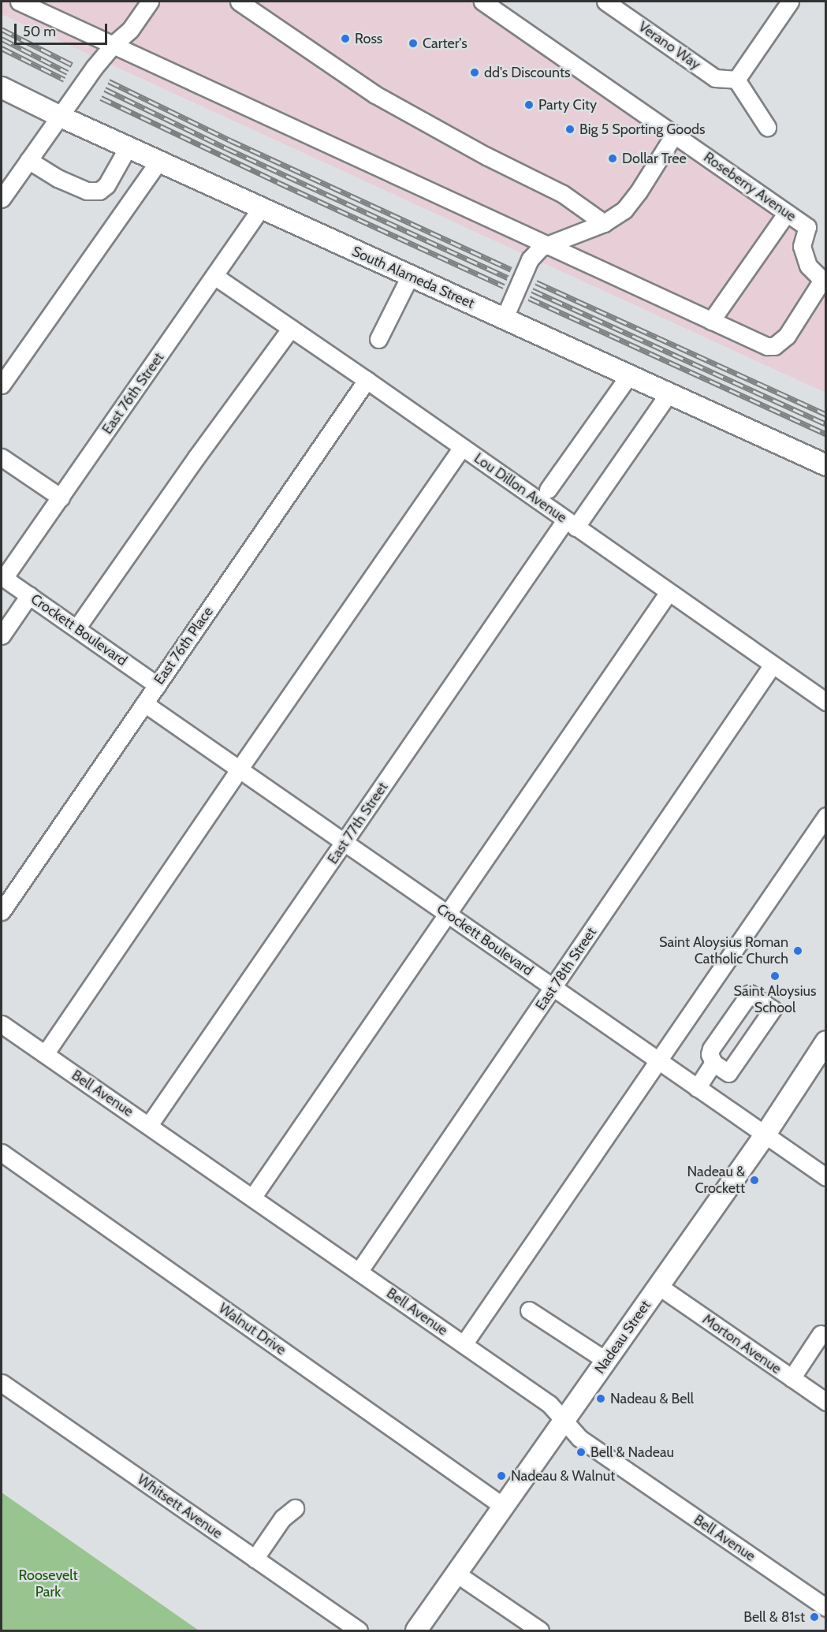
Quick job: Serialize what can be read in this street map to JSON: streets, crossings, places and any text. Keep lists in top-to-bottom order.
{
  "streets": {
    "main road": ["South Alameda Street", "Nadeau Street"],
    "street": [
      "Verano Way",
      "Roseberry Avenue",
      "East 76th Street",
      "Lou Dillon Avenue",
      "Crockett Boulevard",
      "East 76th Place",
      "East 77th Street",
      "East 78th Street",
      "Bell Avenue",
      "Walnut Drive",
      "Morton Avenue",
      "Whitsett Avenue"
    ]
  },
  "crossings": [
    ["South Alameda Street", "East 76th Street"],
    ["South Alameda Street", "East 77th Street"],
    ["East 76th Street", "Lou Dillon Avenue"],
    ["East 76th Street", "Crockett Boulevard"],
    ["Lou Dillon Avenue", "East 76th Place"],
    ["Lou Dillon Avenue", "East 77th Street"],
    ["Lou Dillon Avenue", "East 78th Street"],
    ["Crockett Boulevard", "East 76th Place"],
    ["Crockett Boulevard", "East 77th Street"],
    ["Crockett Boulevard", "East 78th Street"],
    ["Crockett Boulevard", "Nadeau Street"],
    ["East 77th Street", "Bell Avenue"],
    ["East 78th Street", "Bell Avenue"],
    ["Bell Avenue", "Nadeau Street"],
    ["Walnut Drive", "Nadeau Street"],
    ["Nadeau Street", "Morton Avenue"]
  ],
  "parks": ["Roosevelt Park"],
  "places": [
    "Ross",
    "Carter's",
    "dd's Discounts",
    "Party City",
    "Big 5 Sporting Goods",
    "Dollar Tree",
    "Saint Aloysius Roman Catholic Church",
    "Saint Aloysius School",
    "Nadeau & Crockett",
    "Nadeau & Bell",
    "Bell & Nadeau",
    "Nadeau & Walnut",
    "Bell & 81st"
  ],
  "scale_bar": "50 m"
}
